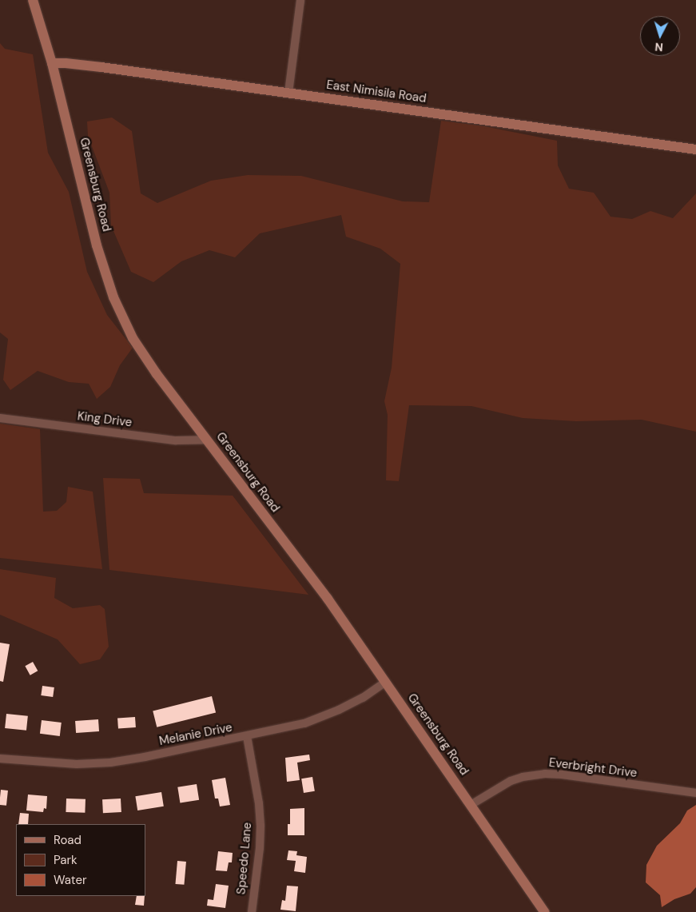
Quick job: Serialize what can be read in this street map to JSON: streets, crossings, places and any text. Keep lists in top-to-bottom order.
{
  "streets": {
    "main road": ["East Nimisila Road", "Greensburg Road"],
    "street": [
      "King Drive",
      "Melanie Drive",
      "Everbright Drive",
      "Speedo Lane"
    ]
  },
  "crossings": [
    ["East Nimisila Road", "Greensburg Road"],
    ["Greensburg Road", "King Drive"],
    ["Greensburg Road", "Melanie Drive"],
    ["Greensburg Road", "Everbright Drive"],
    ["Melanie Drive", "Speedo Lane"]
  ],
  "legend": ["Road", "Park", "Water"],
  "north": "bottom"
}
